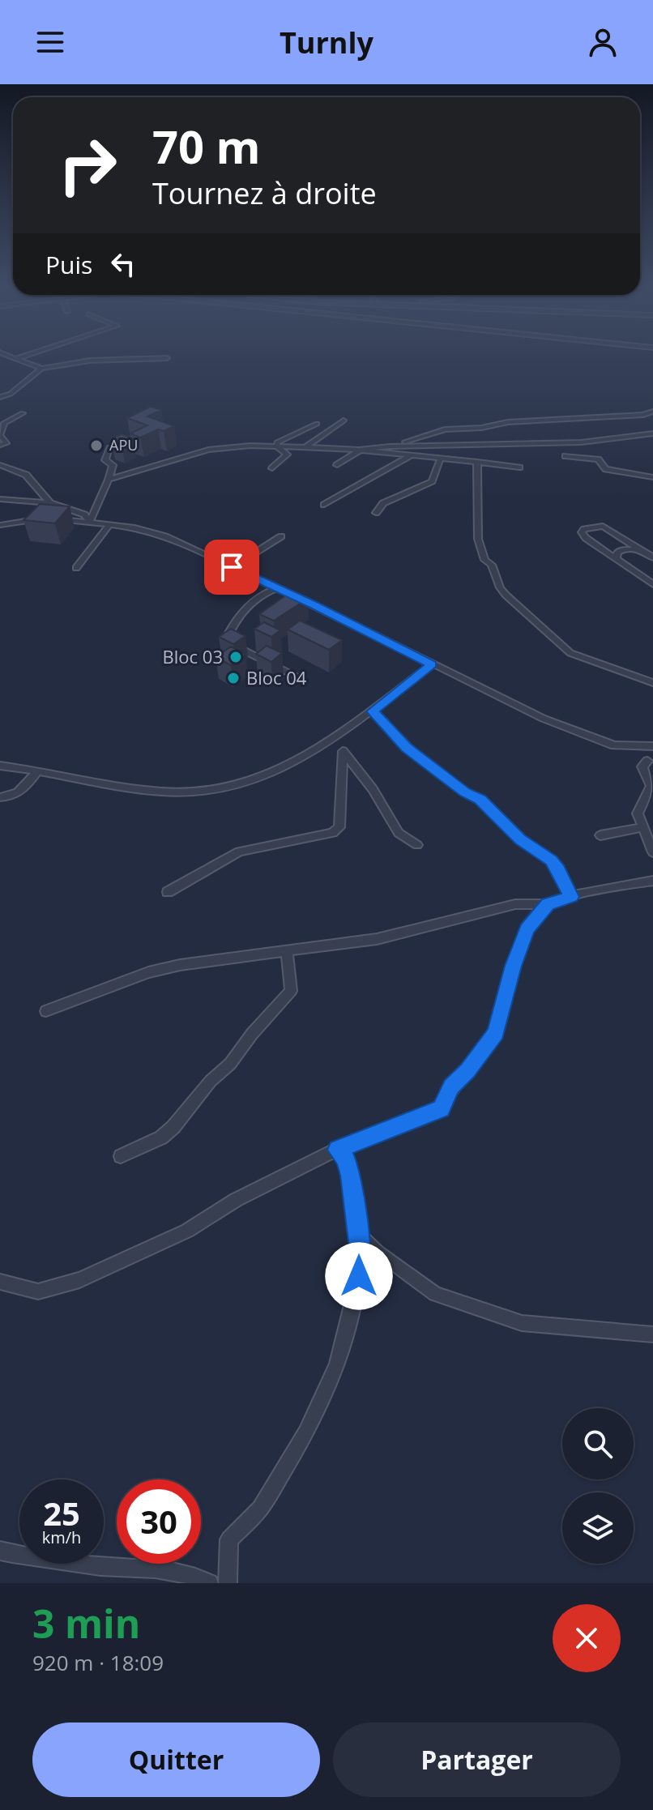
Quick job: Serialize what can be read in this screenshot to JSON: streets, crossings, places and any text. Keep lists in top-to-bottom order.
{
  "places": ["APU", "Bloc 03", "Bloc 04"],
  "page": {
    "header": "Turnly",
    "turn": ["70 m", "Tournez à droite"],
    "then": "Puis",
    "speed": "25 km/h",
    "limit": "30",
    "heading": ["3 min", "920 m · 18:09"],
    "buttons": ["Quitter", "Partager"]
  }
}
